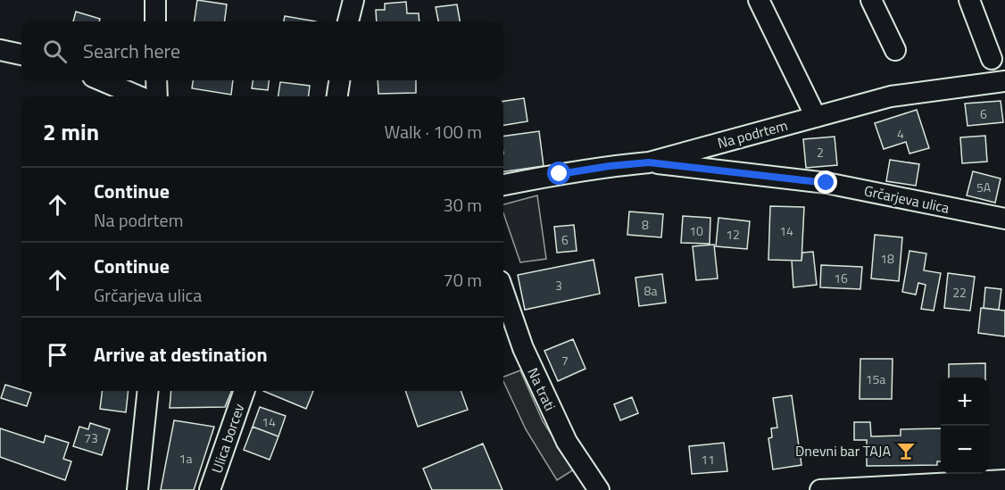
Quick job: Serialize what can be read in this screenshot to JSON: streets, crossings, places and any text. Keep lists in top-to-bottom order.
{
  "streets": {
    "street": [
      "Na podrtem",
      "Grčarjeva ulica",
      "Na trati",
      "Ulica borcev"
    ]
  },
  "crossings": [
    ["Na podrtem", "Grčarjeva ulica"]
  ],
  "places": {
    "bar": ["Dnevni bar TAJA"]
  },
  "house_numbers": [
    "6",
    "4",
    "2",
    "5A",
    "8",
    "10",
    "14",
    "12",
    "6",
    "18",
    "16",
    "3",
    "8a",
    "22",
    "7",
    "15a",
    "14",
    "73",
    "1a",
    "11"
  ],
  "page": {
    "search": "Search here",
    "heading": ["2 min", "Walk · 100 m"],
    "list": [
      ["Continue", "Na podrtem", "30 m"],
      ["Continue", "Grčarjeva ulica", "70 m"],
      "Arrive at destination"
    ],
    "map_buttons": ["+", "−"]
  }
}
